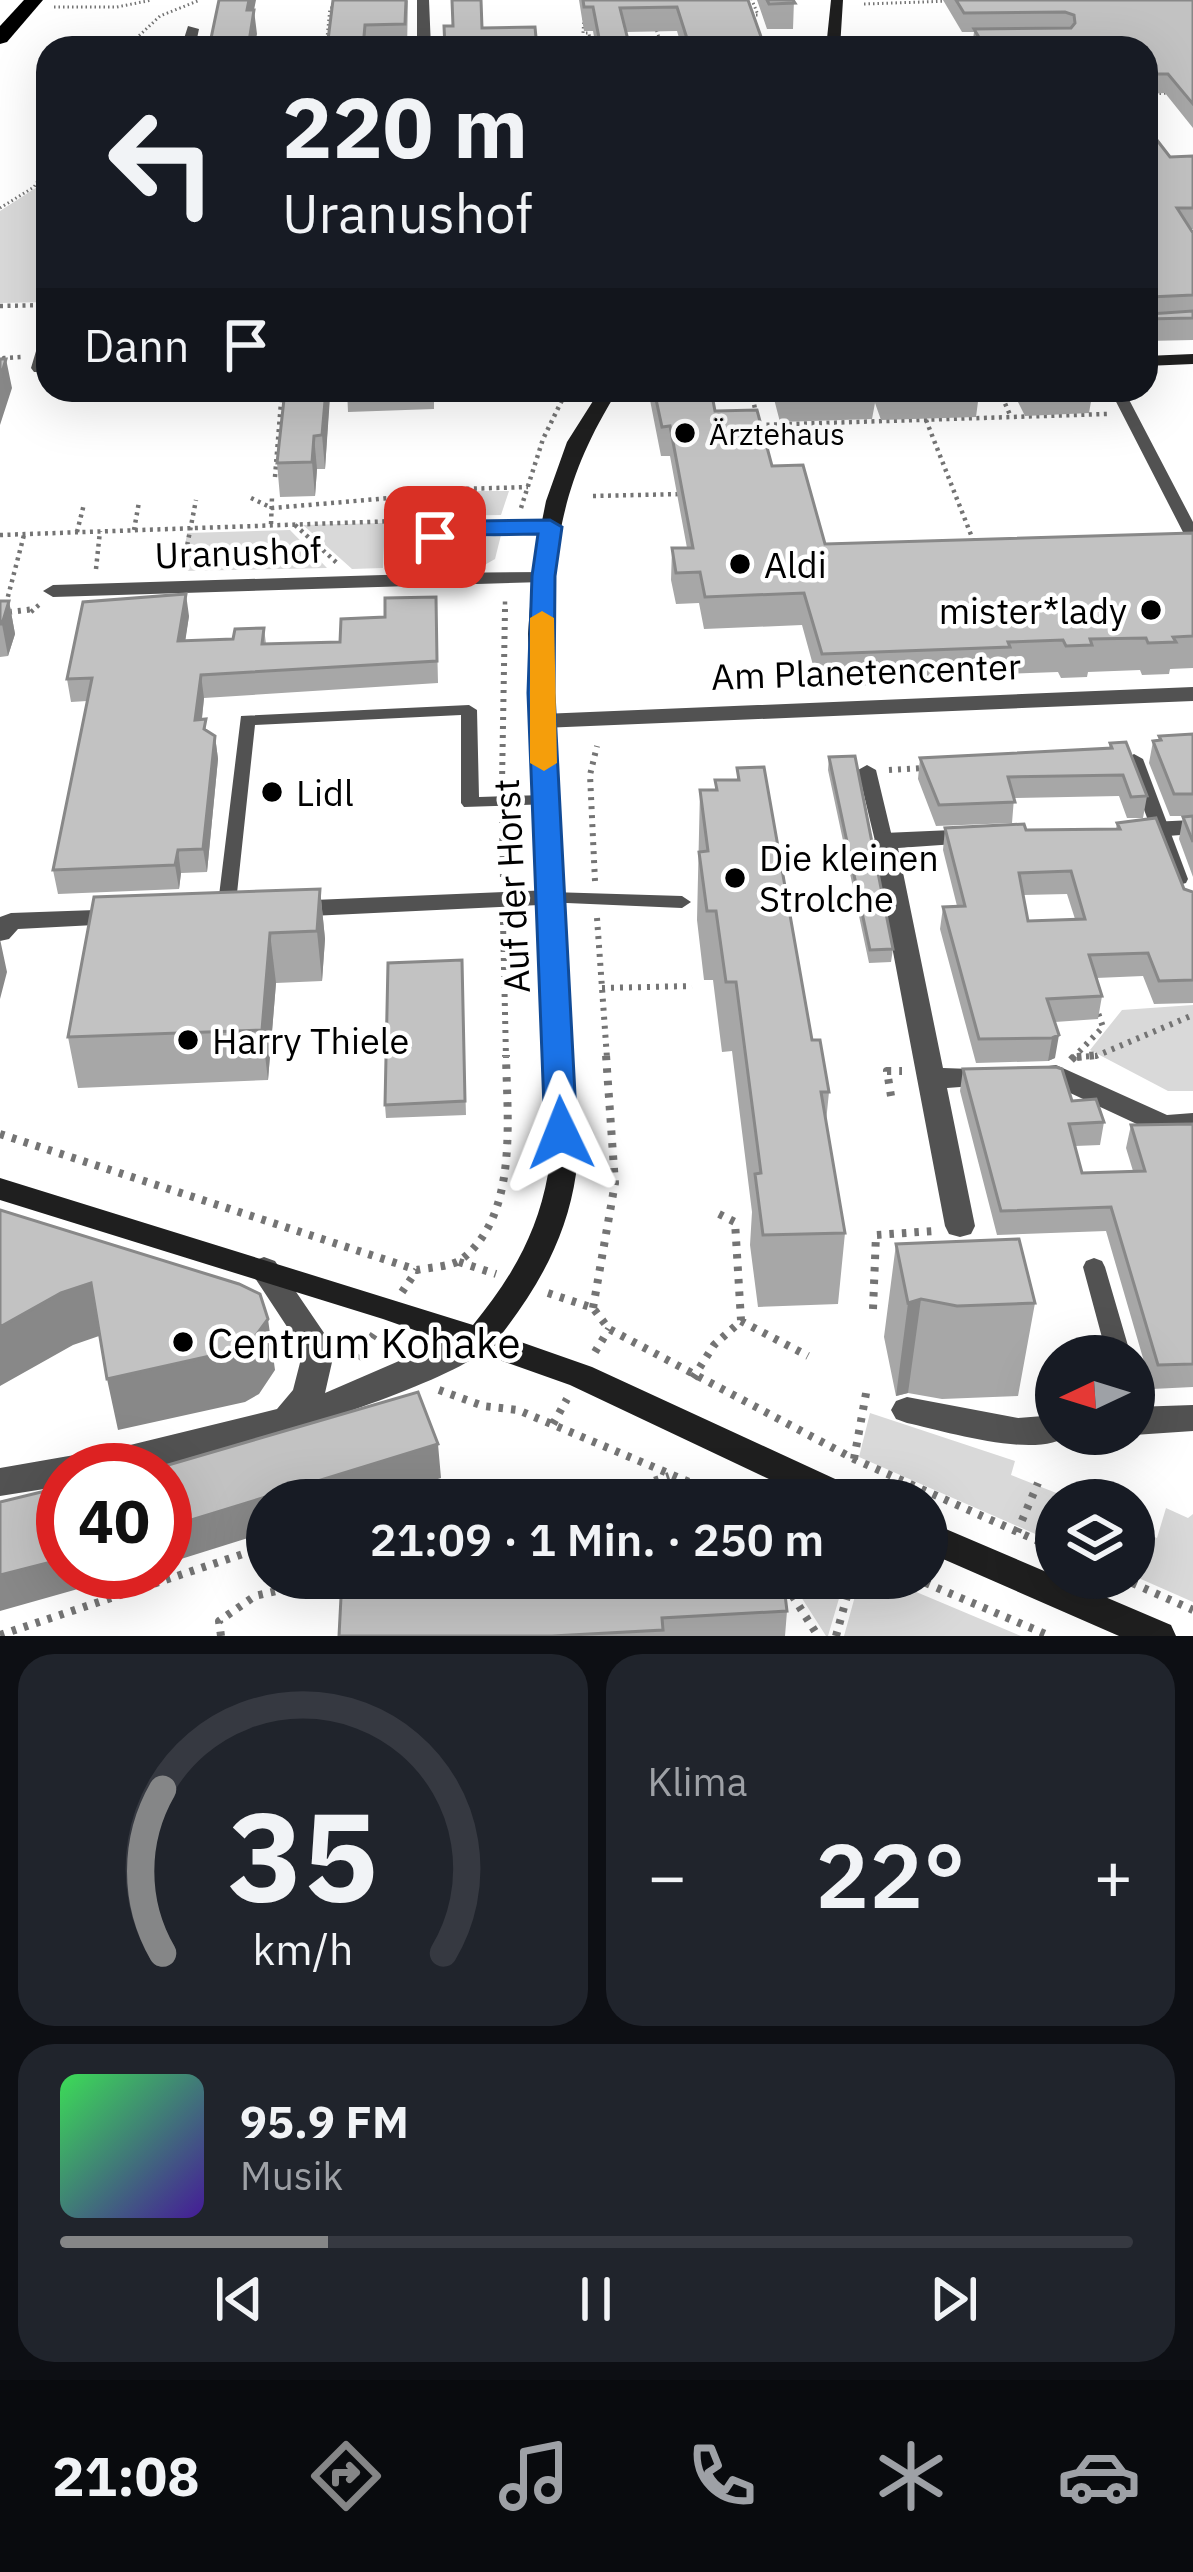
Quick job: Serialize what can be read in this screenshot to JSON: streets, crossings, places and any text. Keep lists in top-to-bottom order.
{
  "streets": {
    "street": ["Uranushof", "Am Planetencenter", "Auf der Horst"]
  },
  "crossings": [
    ["Uranushof", "Auf der Horst"],
    ["Am Planetencenter", "Auf der Horst"]
  ],
  "places": [
    "Ärztehaus",
    "Aldi",
    "mister*lady",
    "Lidl",
    "Die kleinen Strolche",
    "Harry Thiele",
    "Centrum Kohake"
  ],
  "north": "left",
  "page": {
    "turn": ["220 m", "Uranushof"],
    "then": "Dann",
    "limit": "40",
    "trip": "21:09 · 1 Min. · 250 m",
    "tile": "Klima",
    "heat": ["−", "22°", "+"],
    "song": ["95.9 FM", "Musik"],
    "tabs": "21:08",
    "gauge": ["35", "km/h"]
  }
}
